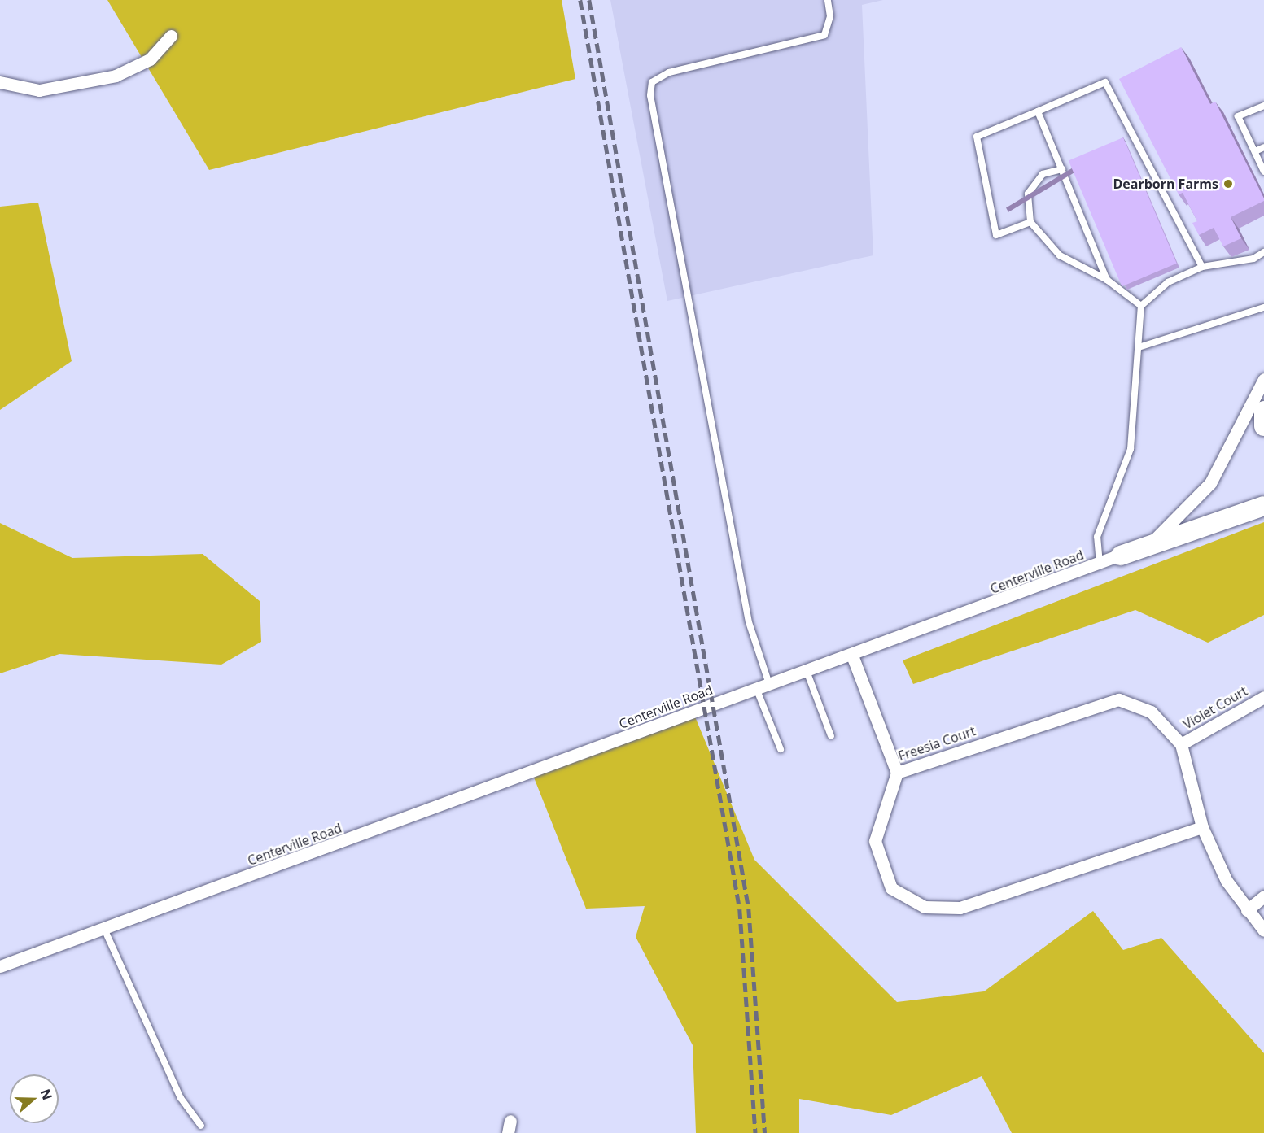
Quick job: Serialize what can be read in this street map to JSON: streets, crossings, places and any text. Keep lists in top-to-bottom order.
{
  "streets": {
    "street": ["Centerville Road", "Violet Court", "Freesia Court"]
  },
  "crossings": [
    ["Violet Court", "Freesia Court"]
  ],
  "places": ["Dearborn Farms"],
  "north": "right"
}
